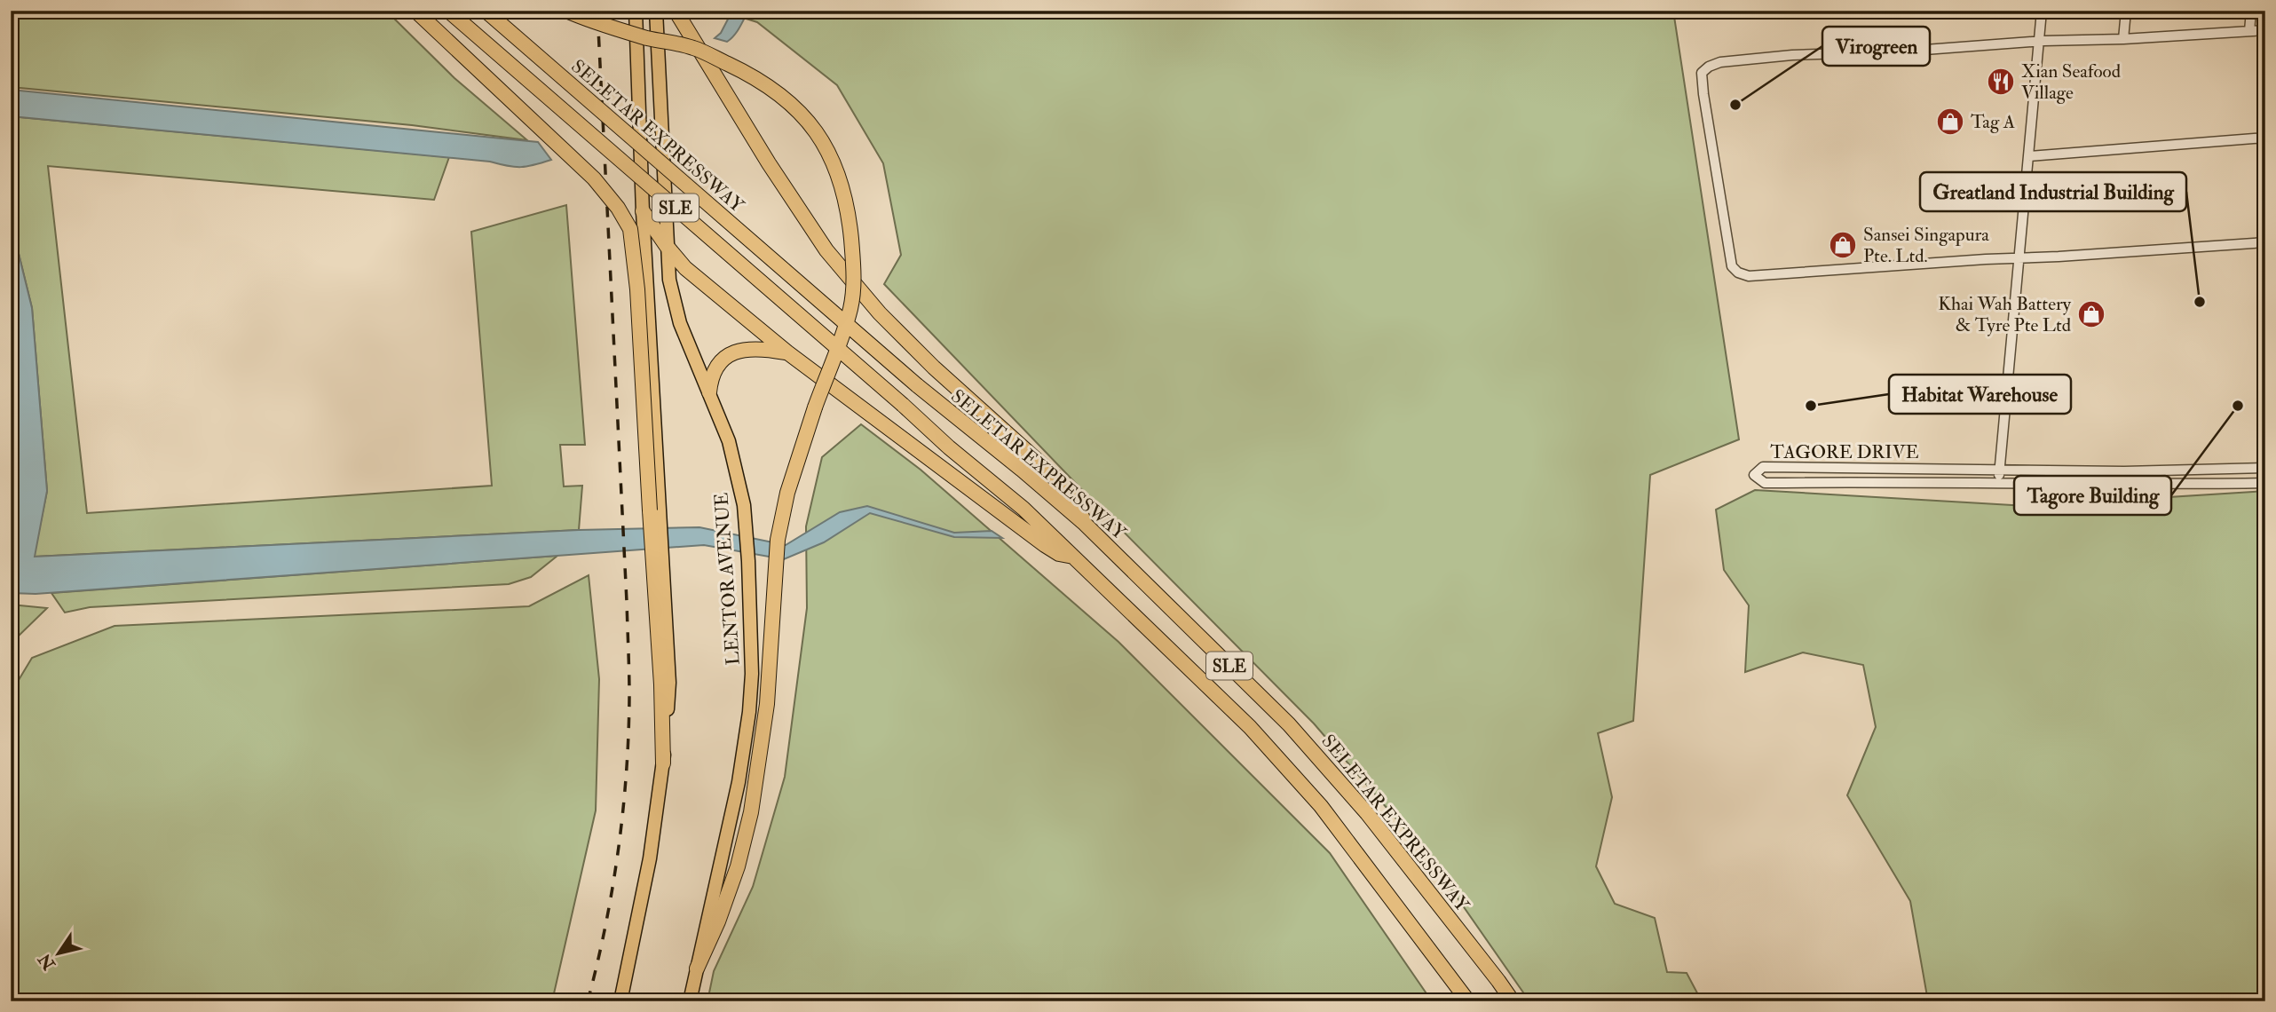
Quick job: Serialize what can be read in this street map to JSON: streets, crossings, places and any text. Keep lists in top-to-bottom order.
{
  "streets": {
    "highway": ["SELETAR EXPRESSWAY", "SLE"],
    "main road": ["LENTOR AVENUE"],
    "street": ["TAGORE DRIVE"]
  },
  "places": {
    "restaurant": ["Xian Seafood Village"],
    "other": [
      "Virogreen",
      "Greatland Industrial Building",
      "Habitat Warehouse",
      "Tagore Building"
    ],
    "shop": ["Tag A", "Sansei Singapura Pte. Ltd.", "Khai Wah Battery & Tyre Pte Ltd"]
  },
  "north": "bottom left"
}
